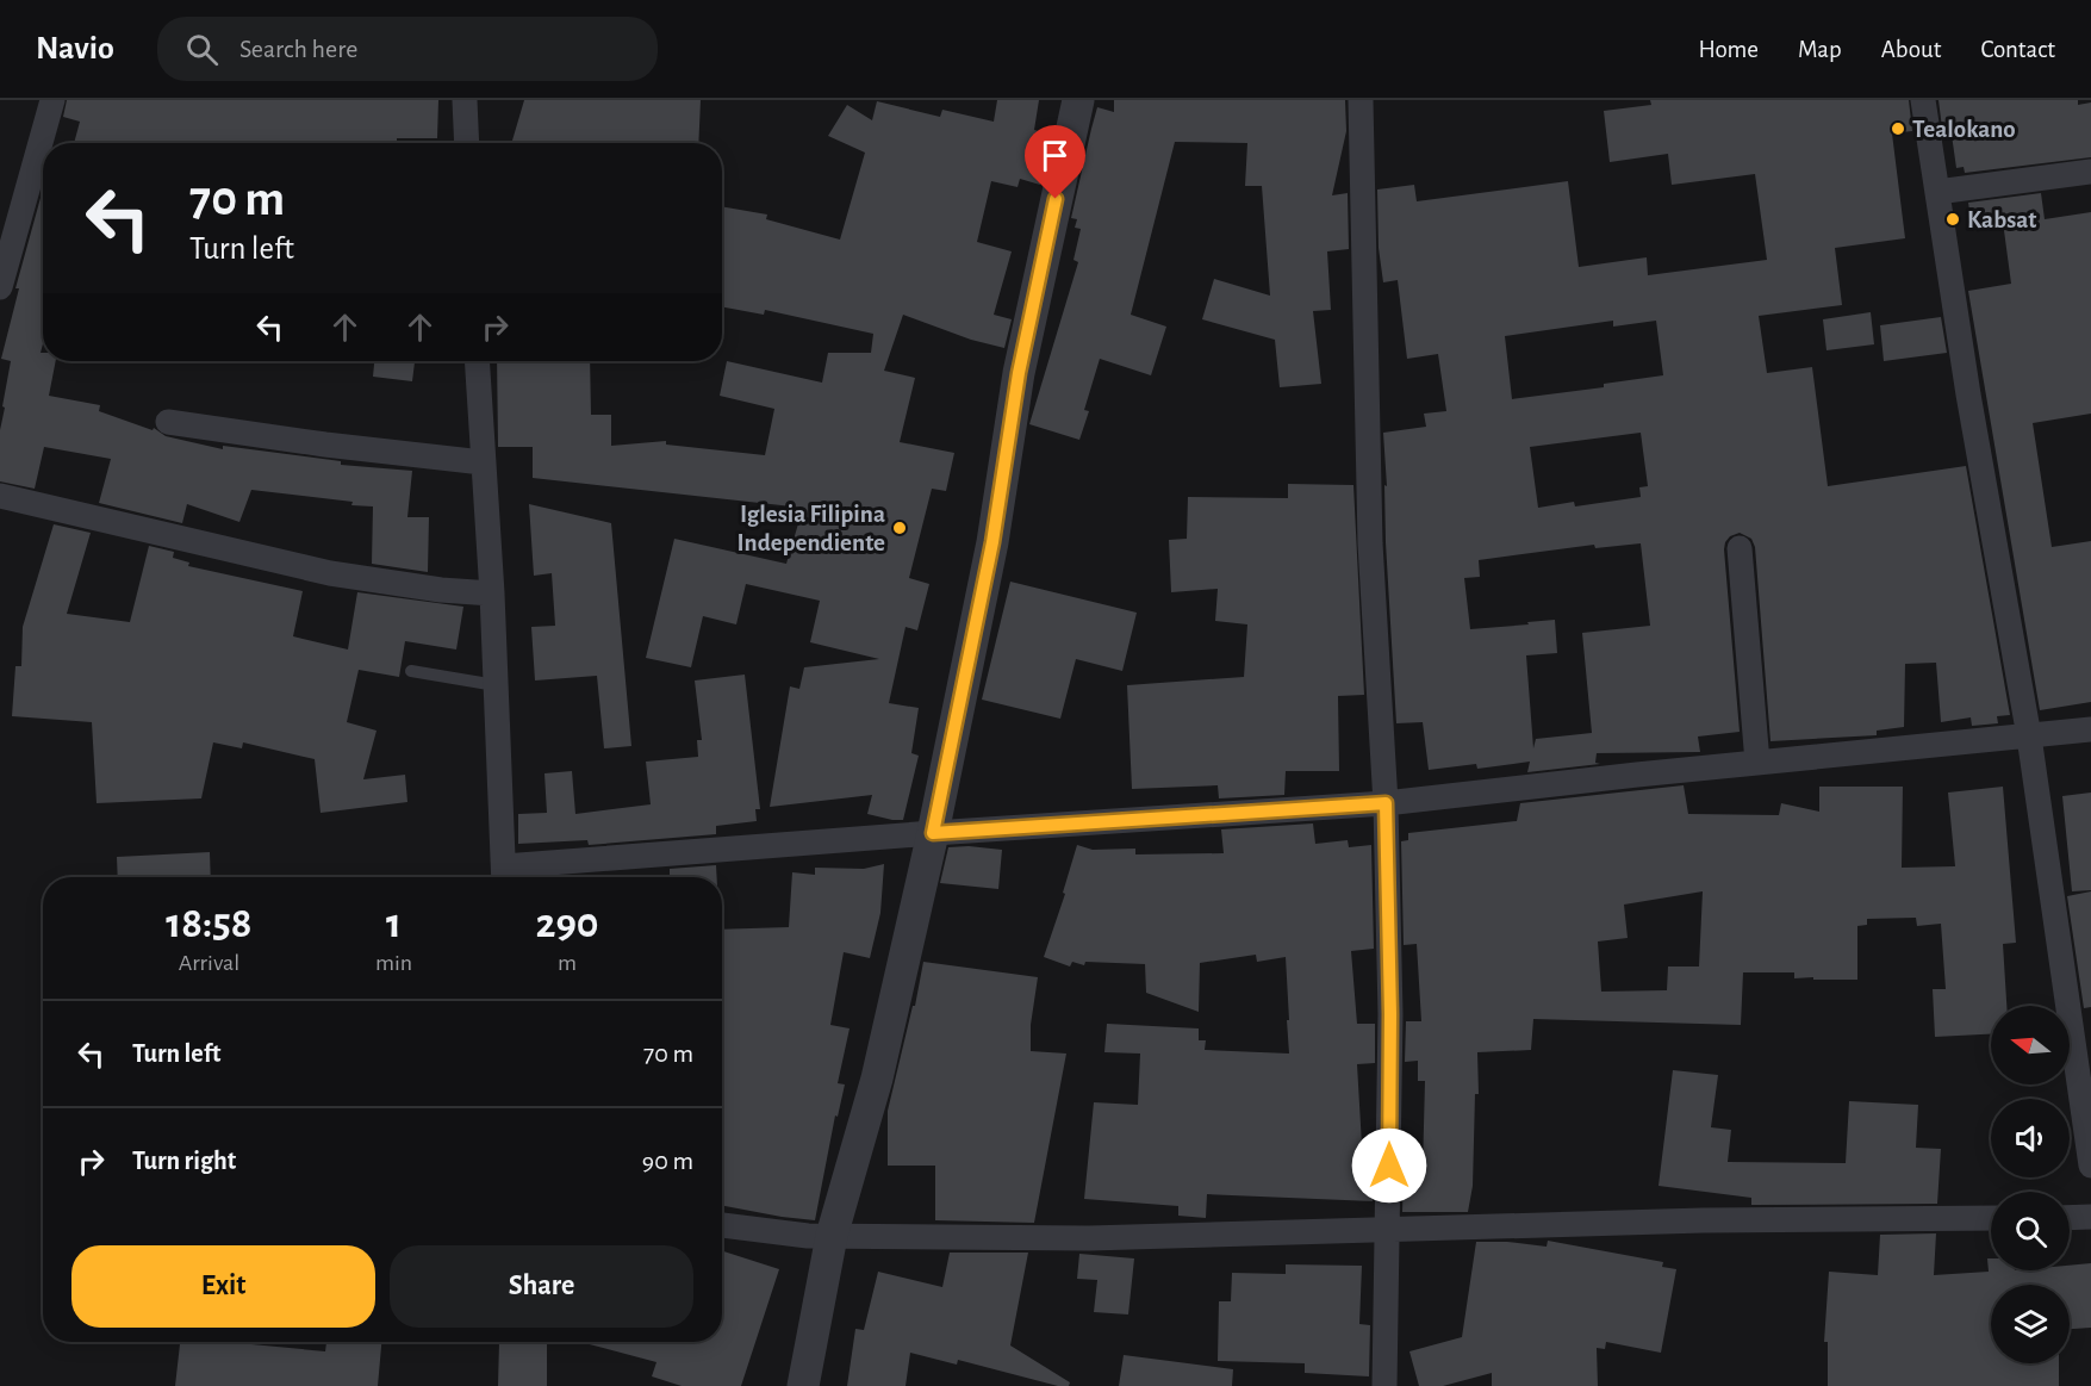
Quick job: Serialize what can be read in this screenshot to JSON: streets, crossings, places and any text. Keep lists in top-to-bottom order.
{
  "places": ["Tealokano", "Kabsat", "Iglesia Filipina Independiente"],
  "north": "left",
  "page": {
    "header": "Navio",
    "search": "Search here",
    "nav": [
      "Home",
      "Map",
      "About",
      "Contact"
    ],
    "turn": ["70 m", "Turn left"],
    "eta": [
      "18:58",
      "Arrival",
      "1",
      "min",
      "290",
      "m"
    ],
    "list": [
      {
        "name": "Turn left",
        "value": "70 m"
      },
      {
        "name": "Turn right",
        "value": "90 m"
      }
    ],
    "buttons": ["Exit", "Share"]
  }
}
